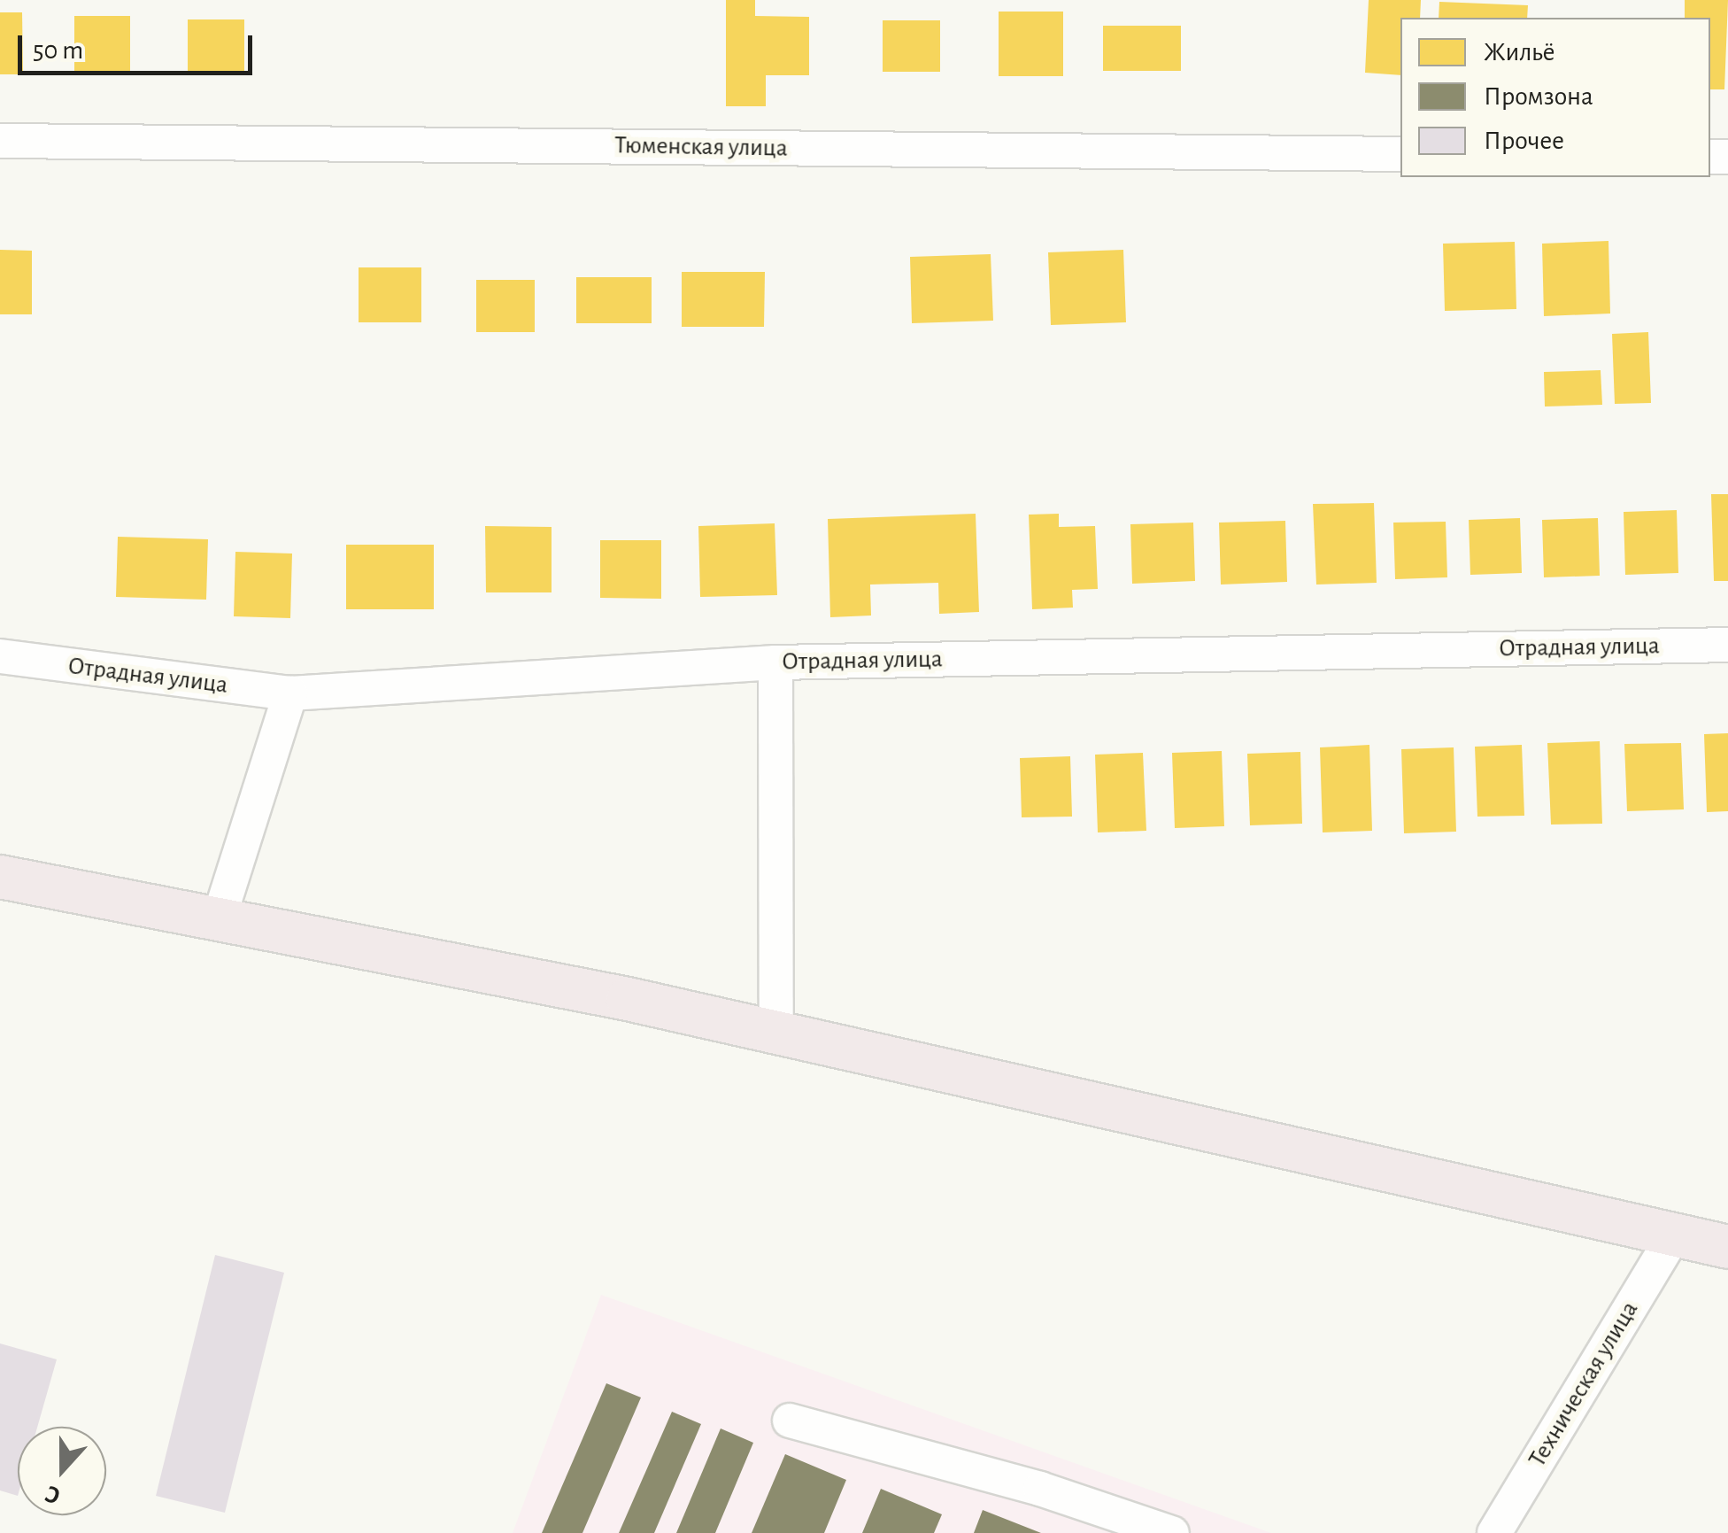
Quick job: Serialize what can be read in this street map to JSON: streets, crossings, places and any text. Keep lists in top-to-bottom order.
{
  "streets": {
    "street": ["Тюменская улица", "Отрадная улица", "Техническая улица"]
  },
  "legend": ["Жильё", "Промзона", "Прочее"],
  "scale_bar": "50 m",
  "north": "bottom"
}
